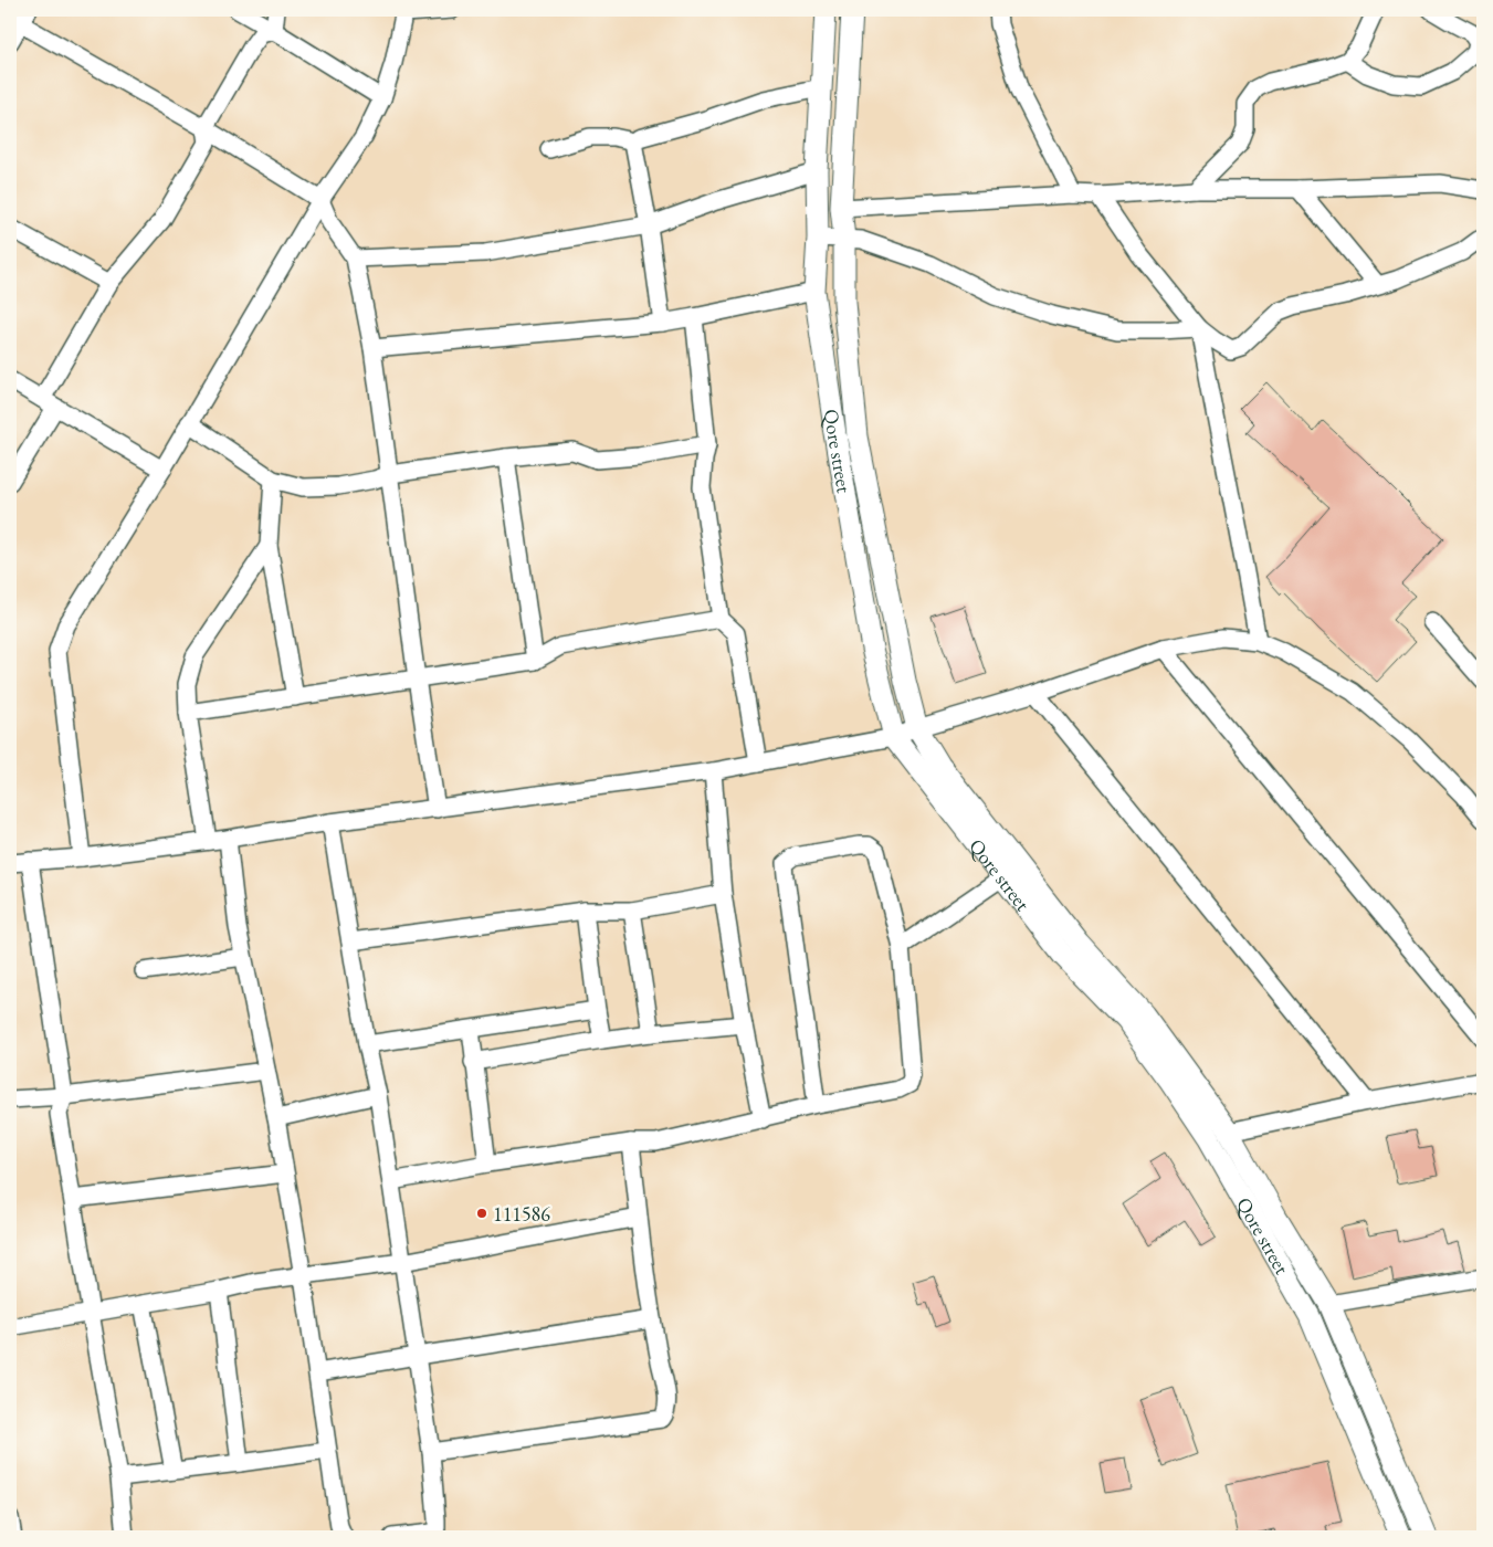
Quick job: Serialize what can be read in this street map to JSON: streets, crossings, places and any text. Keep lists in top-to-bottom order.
{
  "streets": {
    "street": ["Qore street"]
  },
  "places": ["111586"]
}
